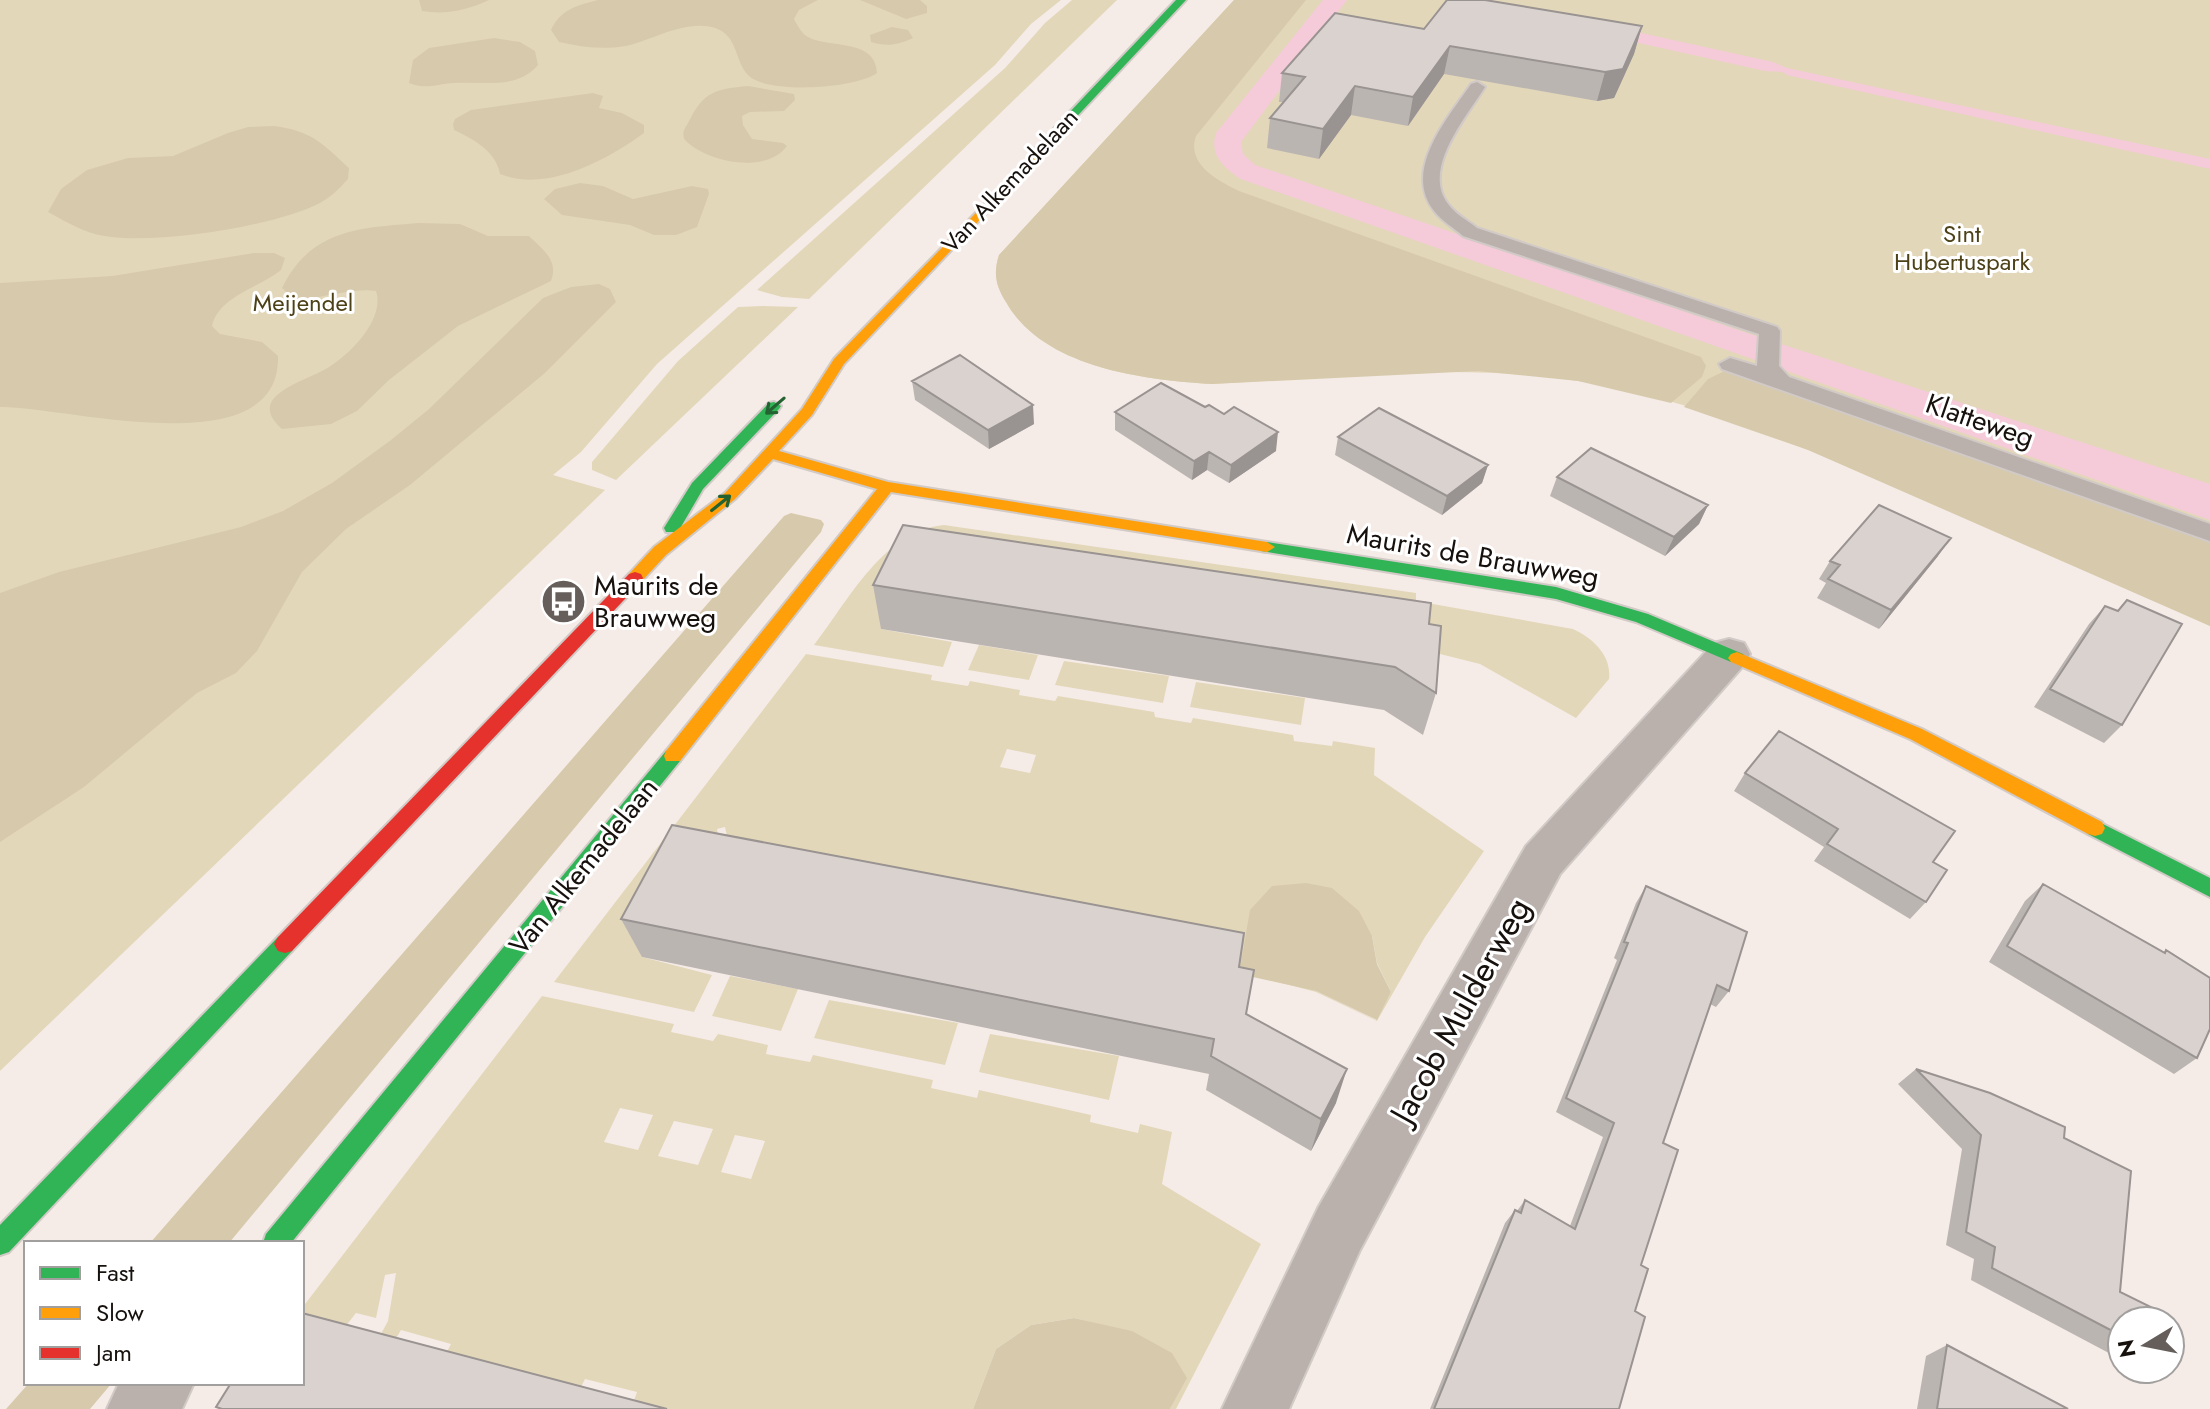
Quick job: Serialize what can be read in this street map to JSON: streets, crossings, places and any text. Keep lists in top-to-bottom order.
{
  "streets": {
    "main road": ["Van Alkemadelaan", "Maurits de Brauwweg"],
    "street": ["Jacob Mulderweg"],
    "lane": ["Klatteweg"]
  },
  "crossings": [
    ["Van Alkemadelaan", "Maurits de Brauwweg"],
    ["Maurits de Brauwweg", "Jacob Mulderweg"]
  ],
  "parks": ["Sint Hubertuspark", "Meijendel"],
  "places": {
    "bus stop": ["Maurits de Brauwweg"]
  },
  "legend": ["Fast", "Slow", "Jam"],
  "north": "left"
}
